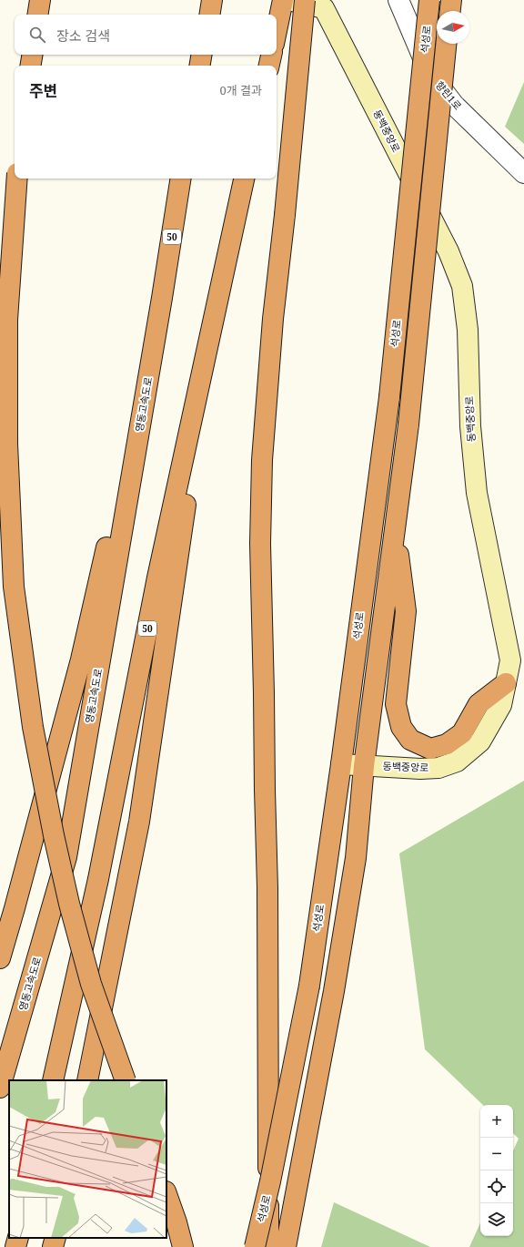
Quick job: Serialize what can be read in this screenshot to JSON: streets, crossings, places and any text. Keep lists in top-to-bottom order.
{
  "streets": {
    "highway": ["석성로", "50", "영동고속도로"],
    "street": ["향린1로", "동백중앙로"]
  },
  "crossings": [
    ["석성로", "동백중앙로"]
  ],
  "north": "right",
  "page": {
    "search": "장소 검색",
    "heading": ["주변", "0개 결과"],
    "map_buttons": ["+", "−"]
  }
}
